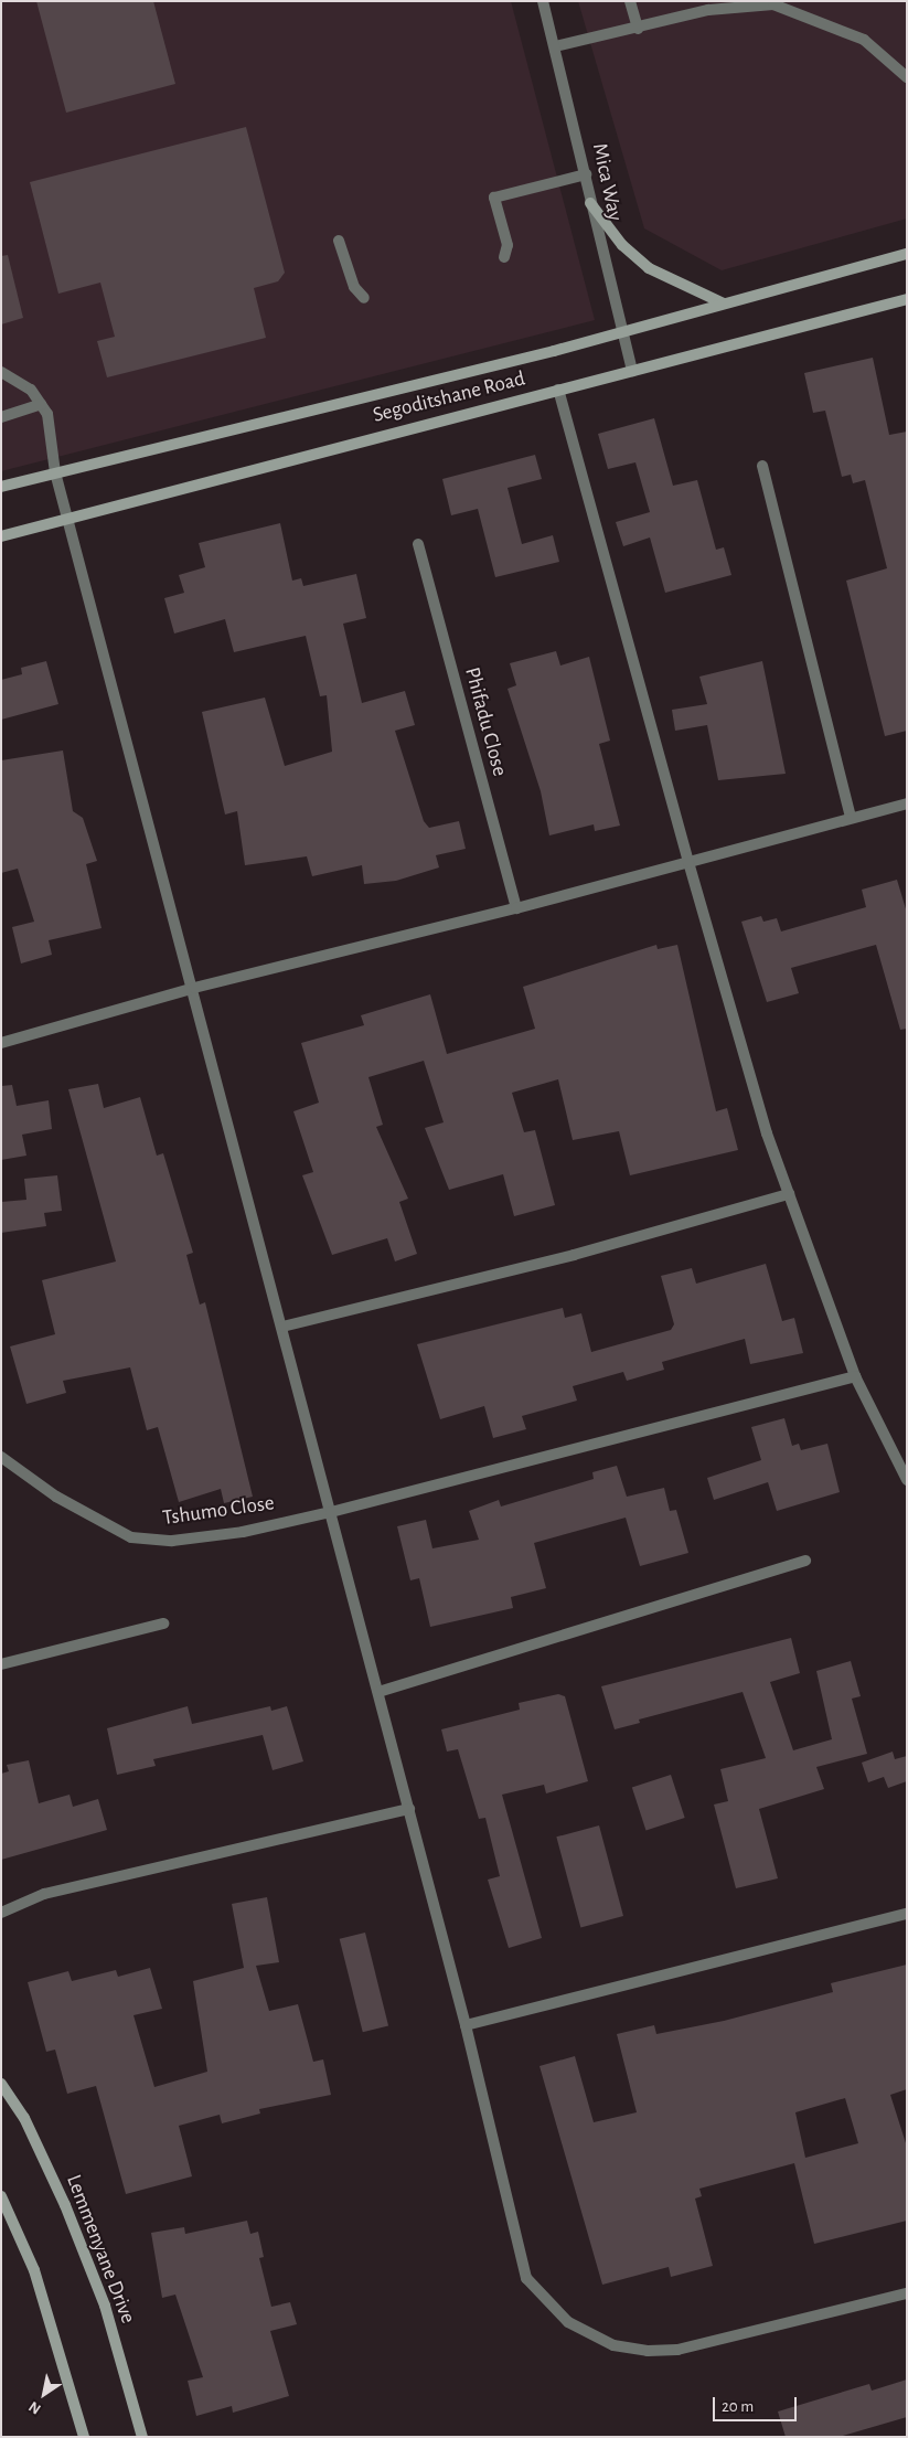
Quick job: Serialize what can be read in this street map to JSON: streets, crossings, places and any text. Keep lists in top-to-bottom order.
{
  "streets": {
    "main road": ["Segoditshane Road", "Lemmenyane Drive"],
    "street": ["Mica Way", "Phifadu Close", "Tshumo Close"]
  },
  "crossings": [
    ["Mica Way", "Segoditshane Road"]
  ],
  "scale_bar": "20 m",
  "north": "bottom left"
}
